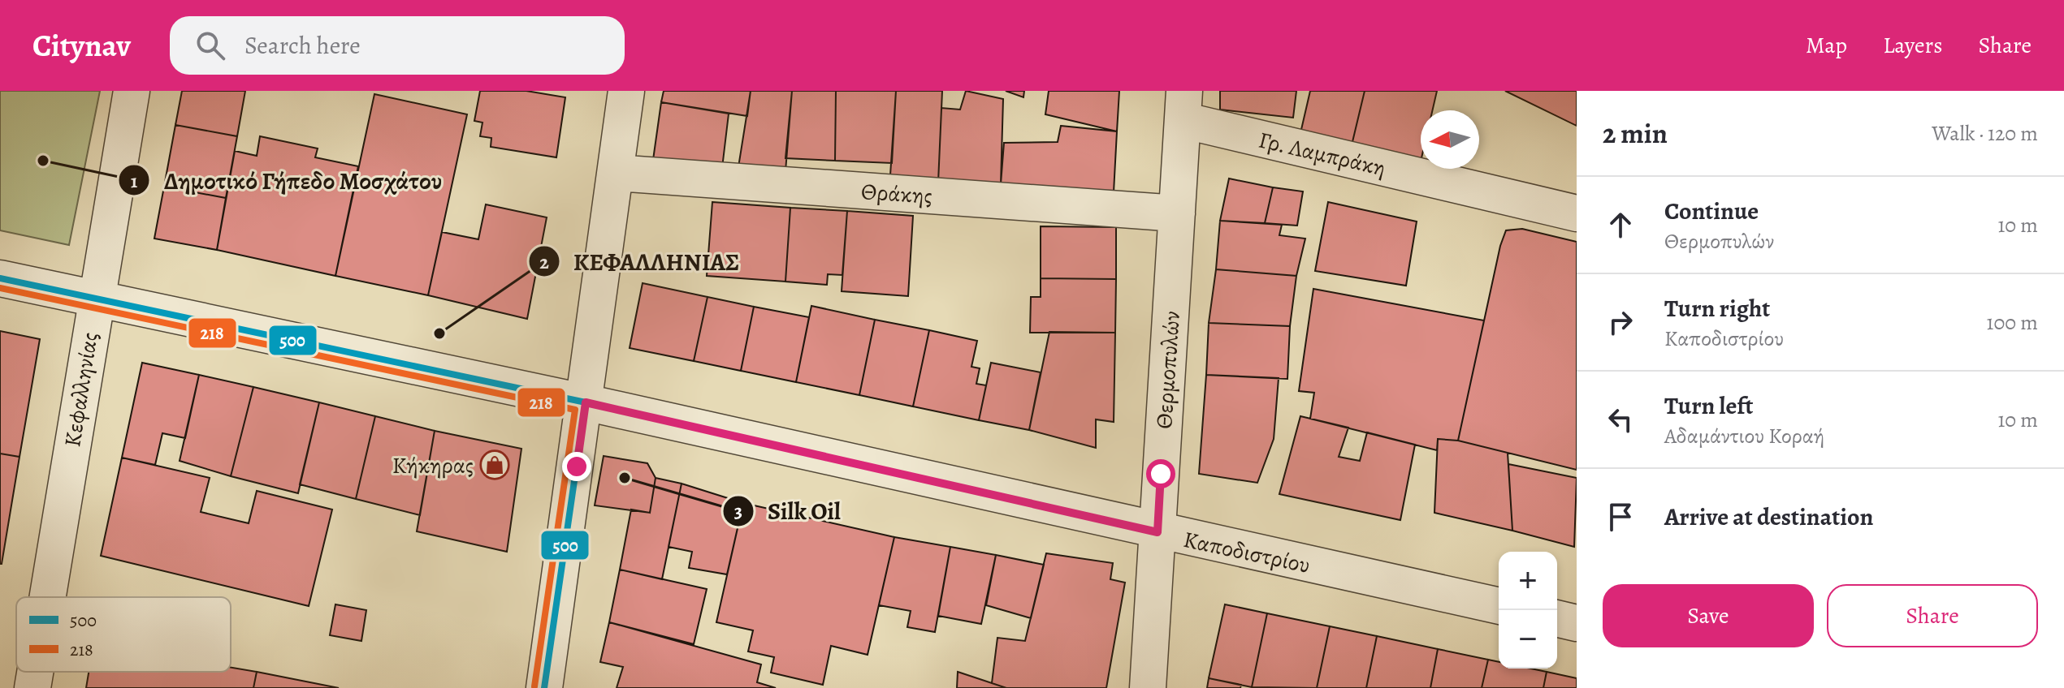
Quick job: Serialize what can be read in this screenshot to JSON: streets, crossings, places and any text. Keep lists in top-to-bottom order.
{
  "streets": {
    "street": [
      "Γρ. Λαμπράκη",
      "Θράκης",
      "Θερμοπυλών",
      "Κεφαλληνίας",
      "Καποδιστρίου"
    ]
  },
  "crossings": [
    ["Γρ. Λαμπράκη", "Θερμοπυλών"],
    ["Θράκης", "Θερμοπυλών"],
    ["Θερμοπυλών", "Καποδιστρίου"],
    ["Κεφαλληνίας", "Καποδιστρίου"]
  ],
  "places": {
    "other": ["Δημοτικό Γήπεδο Μοσχάτου", "ΚΕΦΑΛΛΗΝΙΑΣ", "Silk Oil"],
    "shop": ["Κήκηρας"]
  },
  "lines": ["transit line 500", "transit line 218"],
  "legend": ["500", "218"],
  "north": "left",
  "page": {
    "header": "Citynav",
    "search": "Search here",
    "nav": ["Map", "Layers", "Share"],
    "heading": ["2 min", "Walk · 120 m"],
    "list": [
      ["Continue", "Θερμοπυλών", "10 m"],
      ["Turn right", "Καποδιστρίου", "100 m"],
      ["Turn left", "Αδαμάντιου Κοραή", "10 m"],
      "Arrive at destination"
    ],
    "map_buttons": ["+", "−"],
    "buttons": ["Save", "Share"]
  }
}
